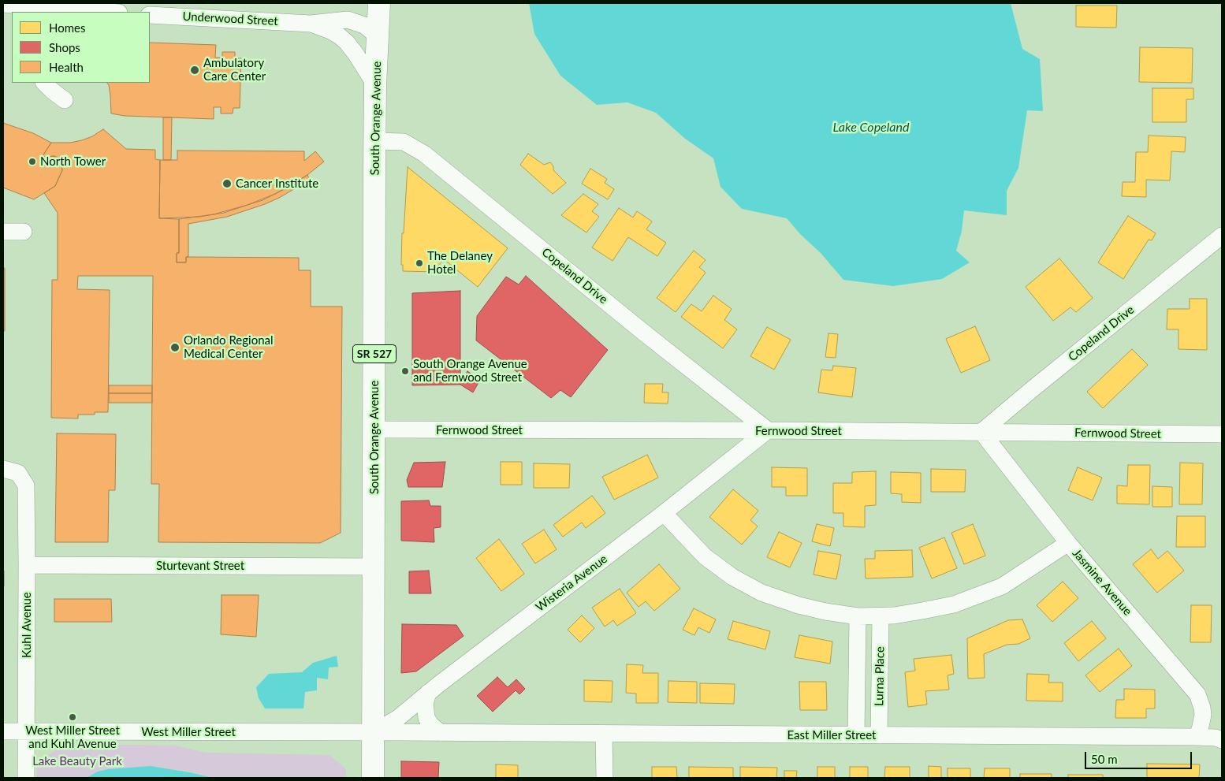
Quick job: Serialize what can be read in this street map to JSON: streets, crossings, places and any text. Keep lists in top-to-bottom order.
{
  "streets": {
    "main road": ["South Orange Avenue", "SR 527"],
    "street": [
      "Underwood Street",
      "Copeland Drive",
      "Fernwood Street",
      "Sturtevant Street",
      "Jasmine Avenue",
      "Wisteria Avenue",
      "Kuhl Avenue",
      "Lurna Place",
      "West Miller Street",
      "East Miller Street"
    ]
  },
  "crossings": [
    ["Underwood Street", "South Orange Avenue"],
    ["South Orange Avenue", "Copeland Drive"],
    ["South Orange Avenue", "Fernwood Street"],
    ["South Orange Avenue", "Sturtevant Street"],
    ["South Orange Avenue", "Wisteria Avenue"],
    ["South Orange Avenue", "West Miller Street"],
    ["Copeland Drive", "Fernwood Street"],
    ["Copeland Drive", "Jasmine Avenue"],
    ["Copeland Drive", "Wisteria Avenue"],
    ["Fernwood Street", "Jasmine Avenue"],
    ["Fernwood Street", "Wisteria Avenue"],
    ["Sturtevant Street", "Kuhl Avenue"],
    ["Jasmine Avenue", "East Miller Street"],
    ["Wisteria Avenue", "West Miller Street"],
    ["Kuhl Avenue", "West Miller Street"],
    ["Lurna Place", "East Miller Street"]
  ],
  "water": ["Lake Copeland"],
  "parks": ["Lake Beauty Park"],
  "places": [
    "Ambulatory Care Center",
    "North Tower",
    "Cancer Institute",
    "The Delaney Hotel",
    "Orlando Regional Medical Center",
    "South Orange Avenue and Fernwood Street",
    "West Miller Street and Kuhl Avenue"
  ],
  "legend": ["Homes", "Shops", "Health"],
  "scale_bar": "50 m"
}
